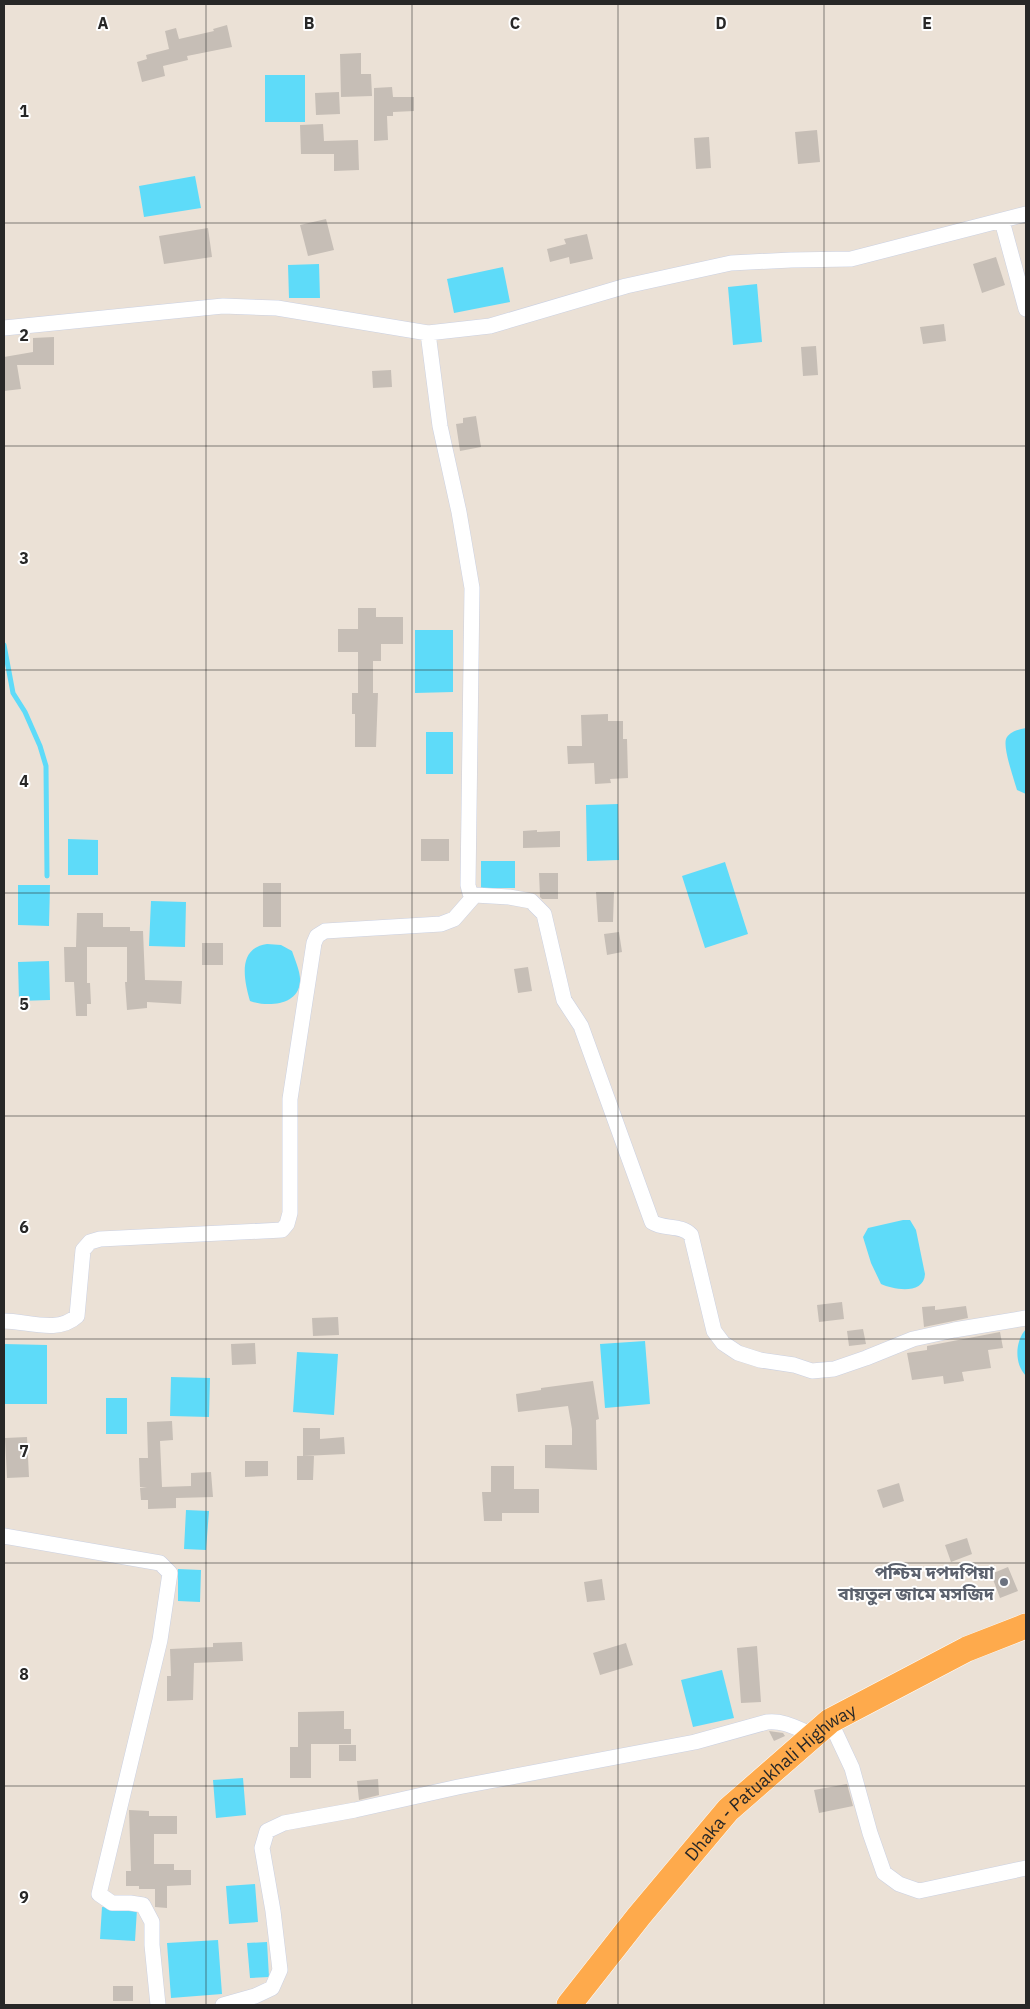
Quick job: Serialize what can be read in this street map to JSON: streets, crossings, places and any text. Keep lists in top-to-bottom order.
{
  "streets": {
    "highway": ["Dhaka - Patuakhali Highway"]
  },
  "places": ["পশ্চিম দপদপিয়া বায়তুল জামে মসজিদ"],
  "grid": {
    "columns": [
      "A",
      "B",
      "C",
      "D",
      "E"
    ],
    "rows": [
      "1",
      "2",
      "3",
      "4",
      "5",
      "6",
      "7",
      "8",
      "9"
    ]
  }
}
